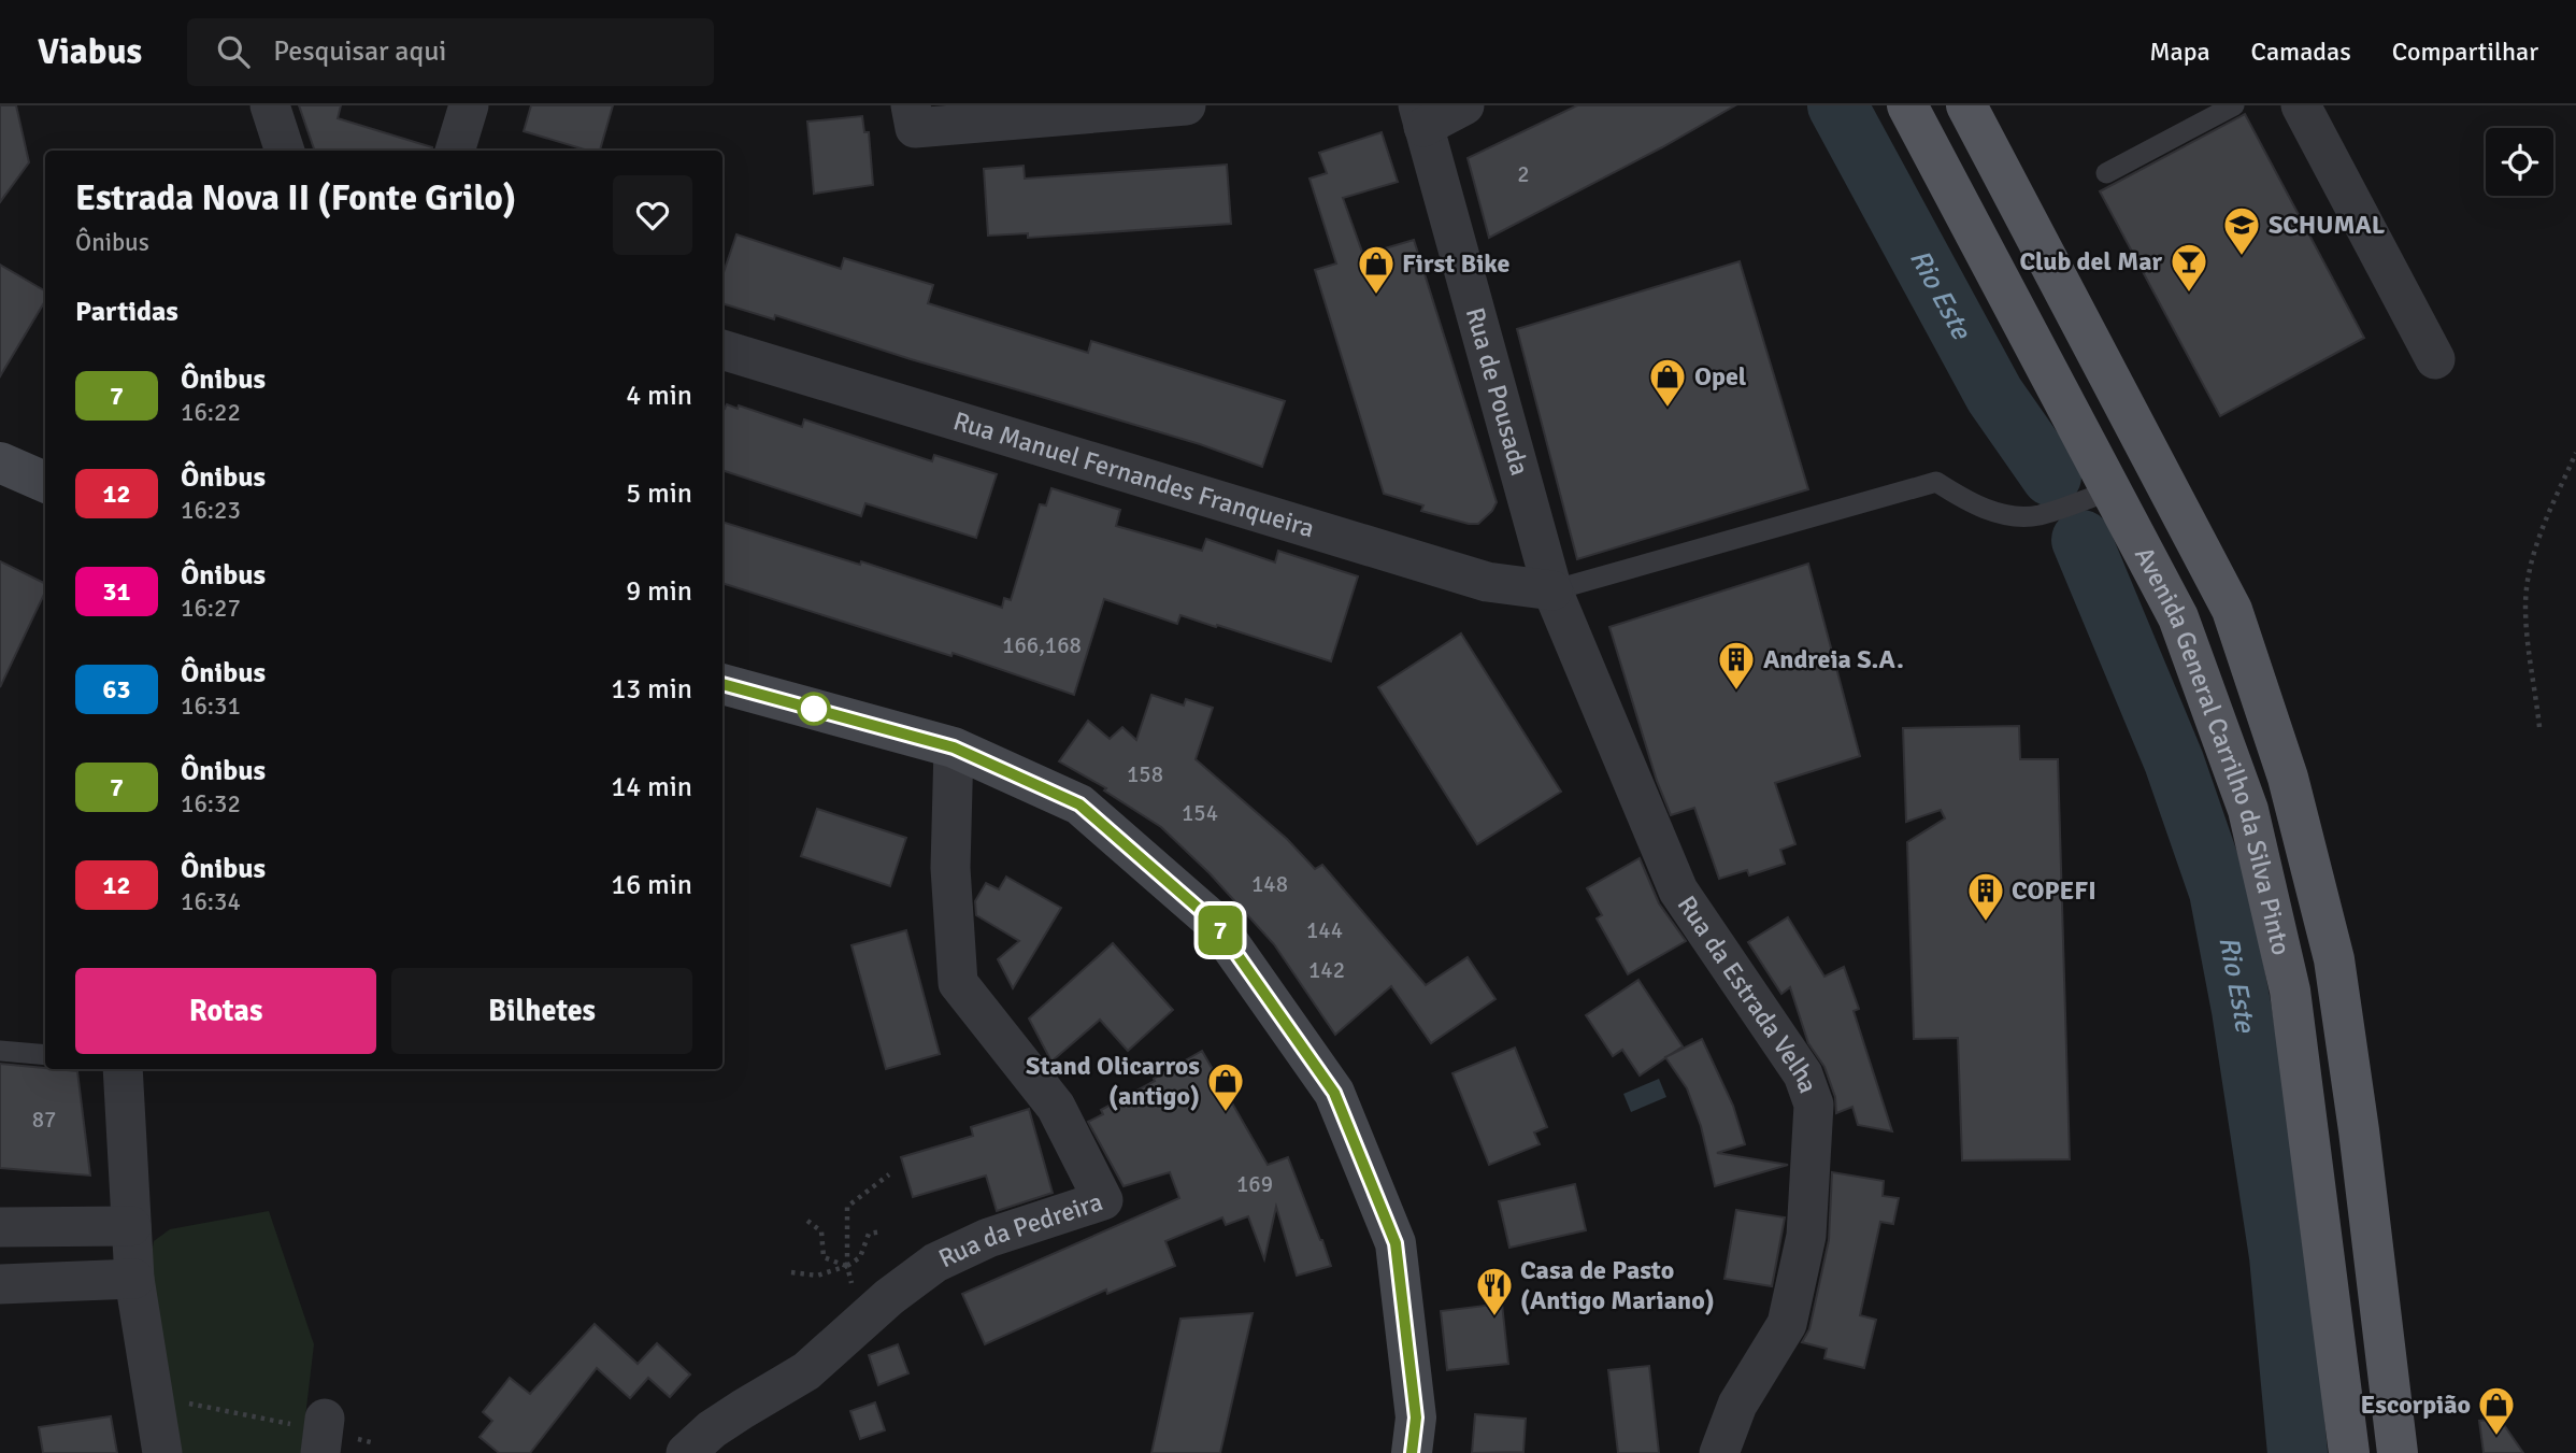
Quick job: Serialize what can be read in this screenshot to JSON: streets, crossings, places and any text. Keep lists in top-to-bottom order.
{
  "streets": {
    "main road": ["Avenida General Carrilho da Silva Pinto"],
    "street": [
      "Rua de Pousada",
      "Rua Manuel Fernandes Franqueira",
      "Rua da Estrada Velha",
      "Rua da Pedreira"
    ]
  },
  "crossings": [
    ["Rua de Pousada", "Rua Manuel Fernandes Franqueira"],
    ["Rua de Pousada", "Rua da Estrada Velha"],
    ["Rua Manuel Fernandes Franqueira", "Rua da Estrada Velha"]
  ],
  "water": ["Rio Este"],
  "places": {
    "school or university": ["SCHUMAL"],
    "bar": ["Club del Mar"],
    "shop": [
      "First Bike",
      "Opel",
      "Stand Olicarros (antigo)",
      "Escorpião"
    ],
    "building": ["Andreia S.A.", "COPEFI"],
    "restaurant": ["Casa de Pasto (Antigo Mariano)"]
  },
  "lines": ["bus line 7"],
  "house_numbers": [
    "2",
    "166,168",
    "158",
    "154",
    "148",
    "144",
    "142",
    "87",
    "169"
  ],
  "page": {
    "header": "Viabus",
    "search": "Pesquisar aqui",
    "nav": ["Mapa", "Camadas", "Compartilhar"],
    "on_map": "7",
    "heading": [
      ["Estrada Nova II (Fonte Grilo)", "Ônibus"],
      "Partidas"
    ],
    "list": [
      {
        "mark": "7",
        "name": "Ônibus",
        "note": "16:22",
        "value": "4 min"
      },
      {
        "mark": "12",
        "name": "Ônibus",
        "note": "16:23",
        "value": "5 min"
      },
      {
        "mark": "31",
        "name": "Ônibus",
        "note": "16:27",
        "value": "9 min"
      },
      {
        "mark": "63",
        "name": "Ônibus",
        "note": "16:31",
        "value": "13 min"
      },
      {
        "mark": "7",
        "name": "Ônibus",
        "note": "16:32",
        "value": "14 min"
      },
      {
        "mark": "12",
        "name": "Ônibus",
        "note": "16:34",
        "value": "16 min"
      }
    ],
    "buttons": ["Rotas", "Bilhetes"]
  }
}
